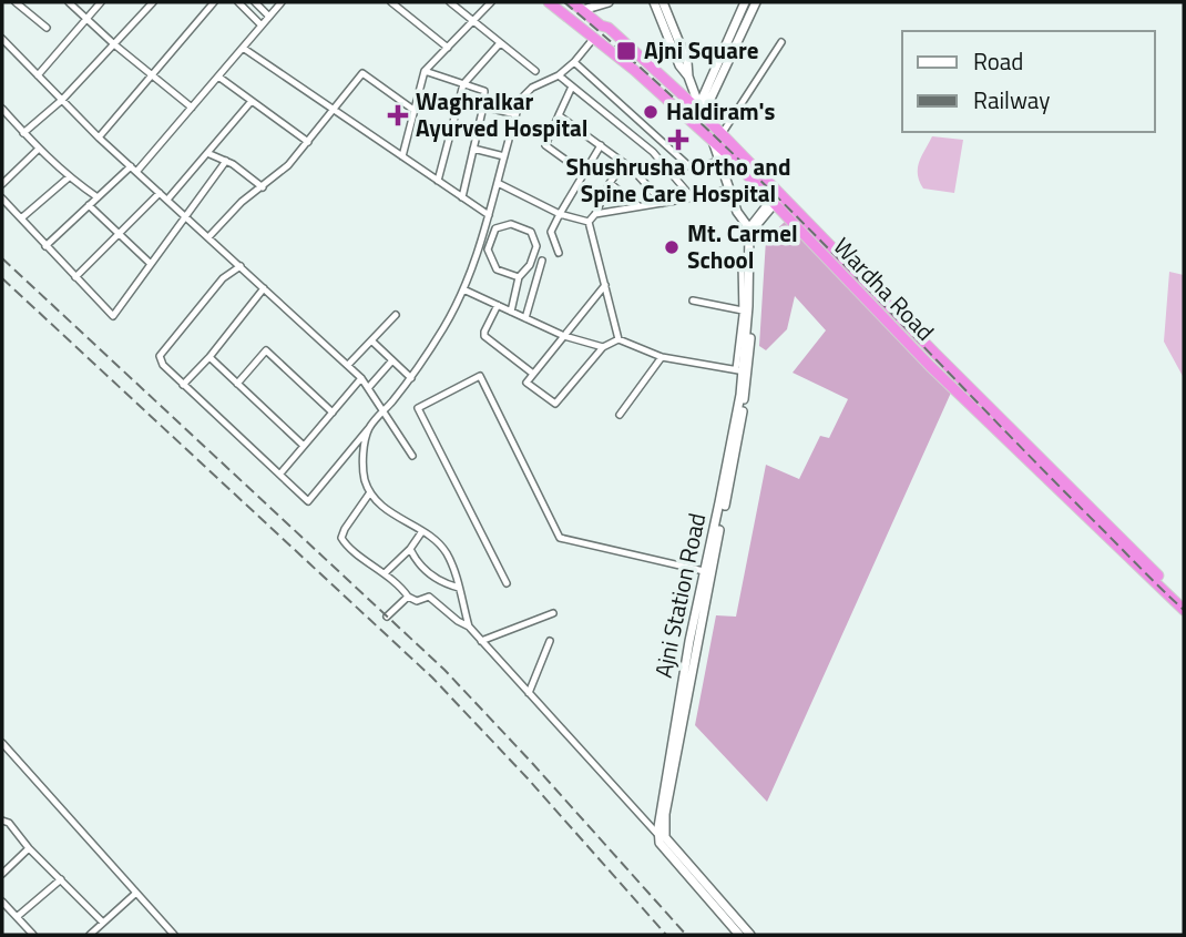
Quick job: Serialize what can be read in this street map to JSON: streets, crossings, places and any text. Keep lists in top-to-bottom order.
{
  "streets": {
    "highway": ["Wardha Road"],
    "main road": ["Ajni Station Road"]
  },
  "places": {
    "transit": ["Ajni Square"],
    "other": ["Haldiram's", "Mt. Carmel School"],
    "health": ["Waghralkar Ayurved Hospital", "Shushrusha Ortho and Spine Care Hospital"]
  },
  "legend": ["Road", "Railway"]
}
